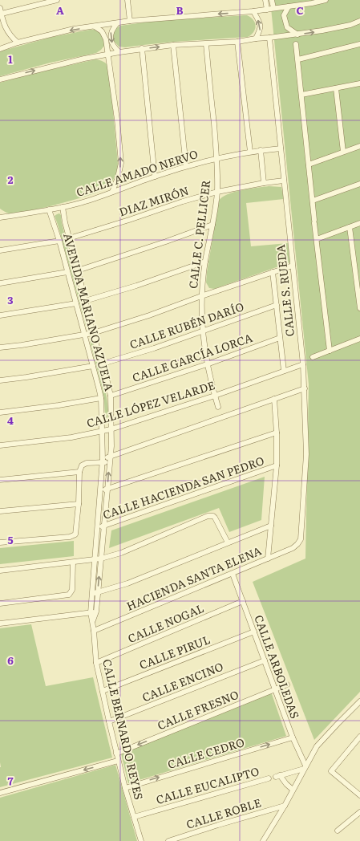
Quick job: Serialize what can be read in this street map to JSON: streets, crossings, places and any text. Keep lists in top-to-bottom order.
{
  "streets": {
    "street": [
      "CALLE AMADO NERVO",
      "DIAZ MIRÓN",
      "CALLE C. PELLICER",
      "CALLE S. RUEDA",
      "AVENIDA MARIANO AZUELA",
      "CALLE RUBÉN DARÍO",
      "CALLE GARCÍA LORCA",
      "CALLE LÓPEZ VELARDE",
      "CALLE HACIENDA SAN PEDRO",
      "HACIENDA SANTA ELENA",
      "CALLE NOGAL",
      "CALLE PIRUL",
      "CALLE ARBOLEDAS",
      "CALLE ENCINO",
      "CALLE FRESNO",
      "CALLE BERNARDO REYES",
      "CALLE CEDRO",
      "CALLE EUCALIPTO",
      "CALLE ROBLE"
    ]
  },
  "crossings": [
    ["CALLE AMADO NERVO", "CALLE C. PELLICER"],
    ["CALLE AMADO NERVO", "CALLE S. RUEDA"],
    ["CALLE AMADO NERVO", "AVENIDA MARIANO AZUELA"],
    ["DIAZ MIRÓN", "CALLE C. PELLICER"],
    ["DIAZ MIRÓN", "CALLE S. RUEDA"],
    ["DIAZ MIRÓN", "AVENIDA MARIANO AZUELA"],
    ["CALLE C. PELLICER", "CALLE RUBÉN DARÍO"],
    ["CALLE C. PELLICER", "CALLE GARCÍA LORCA"],
    ["CALLE C. PELLICER", "CALLE LÓPEZ VELARDE"],
    ["CALLE S. RUEDA", "CALLE LÓPEZ VELARDE"],
    ["CALLE S. RUEDA", "HACIENDA SANTA ELENA"],
    ["AVENIDA MARIANO AZUELA", "CALLE RUBÉN DARÍO"],
    ["AVENIDA MARIANO AZUELA", "CALLE GARCÍA LORCA"],
    ["AVENIDA MARIANO AZUELA", "CALLE LÓPEZ VELARDE"],
    ["AVENIDA MARIANO AZUELA", "CALLE BERNARDO REYES"],
    ["CALLE HACIENDA SAN PEDRO", "CALLE BERNARDO REYES"],
    ["HACIENDA SANTA ELENA", "CALLE ARBOLEDAS"],
    ["HACIENDA SANTA ELENA", "CALLE BERNARDO REYES"],
    ["CALLE NOGAL", "CALLE ARBOLEDAS"],
    ["CALLE NOGAL", "CALLE BERNARDO REYES"],
    ["CALLE PIRUL", "CALLE ARBOLEDAS"],
    ["CALLE PIRUL", "CALLE BERNARDO REYES"],
    ["CALLE ARBOLEDAS", "CALLE ENCINO"],
    ["CALLE ARBOLEDAS", "CALLE FRESNO"],
    ["CALLE ARBOLEDAS", "CALLE CEDRO"],
    ["CALLE ENCINO", "CALLE BERNARDO REYES"],
    ["CALLE FRESNO", "CALLE BERNARDO REYES"],
    ["CALLE BERNARDO REYES", "CALLE CEDRO"],
    ["CALLE BERNARDO REYES", "CALLE EUCALIPTO"]
  ],
  "one_way": ["CALLE FRESNO", "CALLE CEDRO"],
  "grid": {
    "columns": ["A", "B", "C"],
    "rows": [
      "1",
      "2",
      "3",
      "4",
      "5",
      "6",
      "7"
    ]
  }
}
